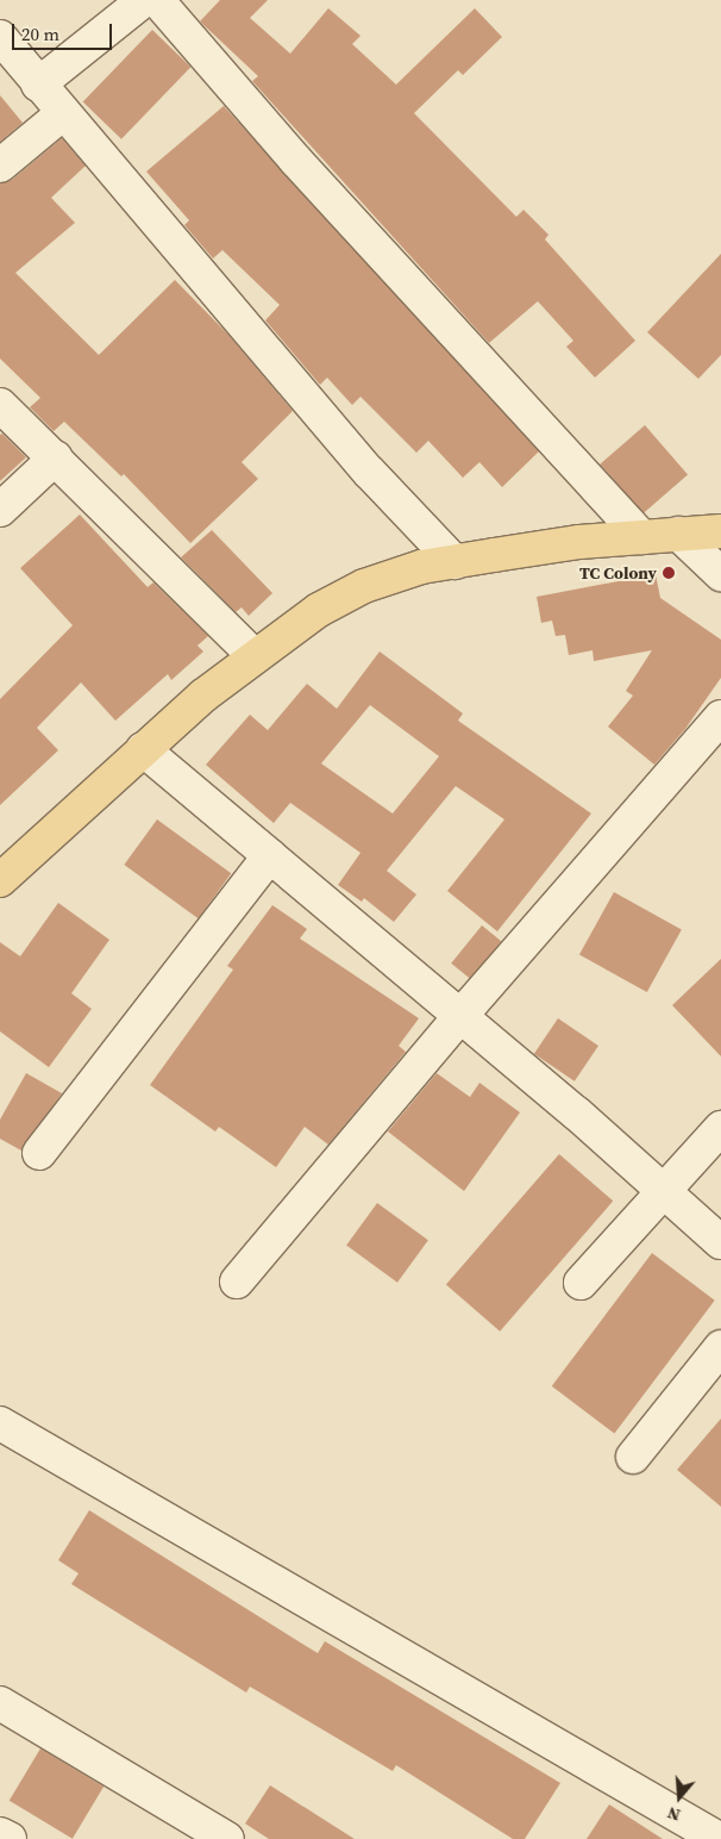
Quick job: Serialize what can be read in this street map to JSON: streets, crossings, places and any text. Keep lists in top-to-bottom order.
{
  "places": ["TC Colony"],
  "scale_bar": "20 m",
  "north": "bottom"
}
